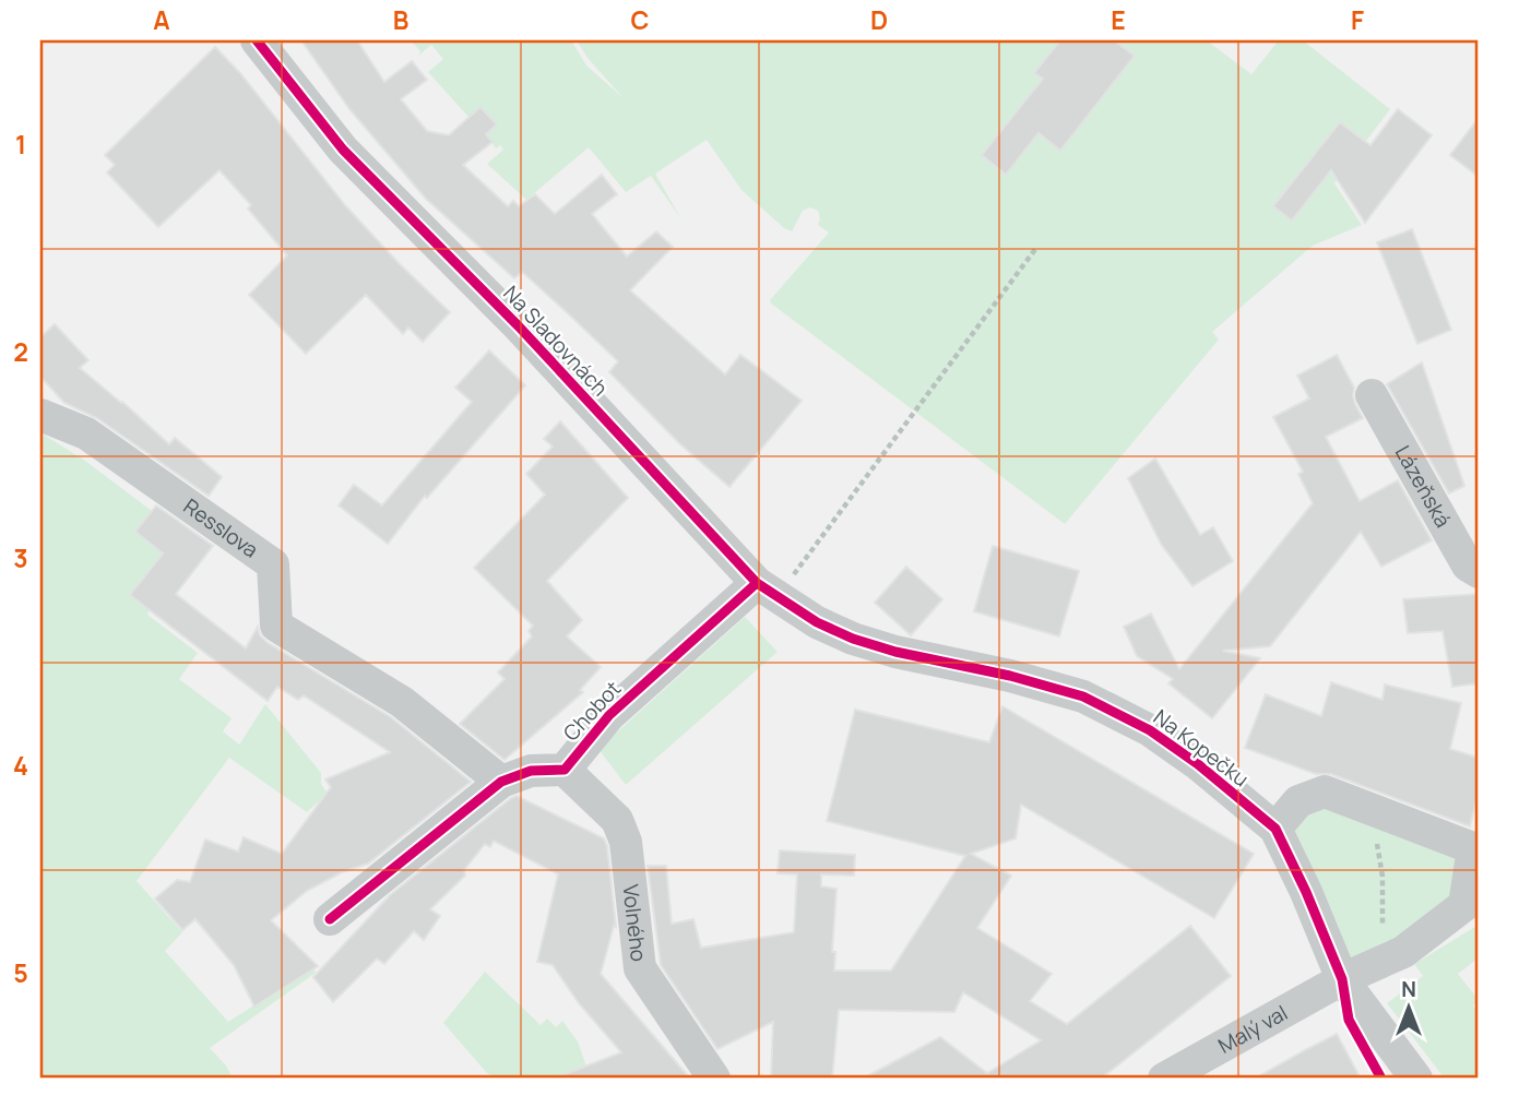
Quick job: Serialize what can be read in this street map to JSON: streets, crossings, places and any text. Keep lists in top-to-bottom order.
{
  "streets": {
    "street": [
      "Na Sladovnách",
      "Lázeňská",
      "Resslova",
      "Chobot",
      "Na Kopečku",
      "Volného",
      "Malý val"
    ]
  },
  "crossings": [
    ["Na Sladovnách", "Chobot"],
    ["Na Sladovnách", "Na Kopečku"],
    ["Resslova", "Chobot"],
    ["Chobot", "Volného"],
    ["Na Kopečku", "Malý val"]
  ],
  "north": "top",
  "grid": {
    "columns": [
      "A",
      "B",
      "C",
      "D",
      "E",
      "F"
    ],
    "rows": [
      "1",
      "2",
      "3",
      "4",
      "5"
    ]
  }
}
